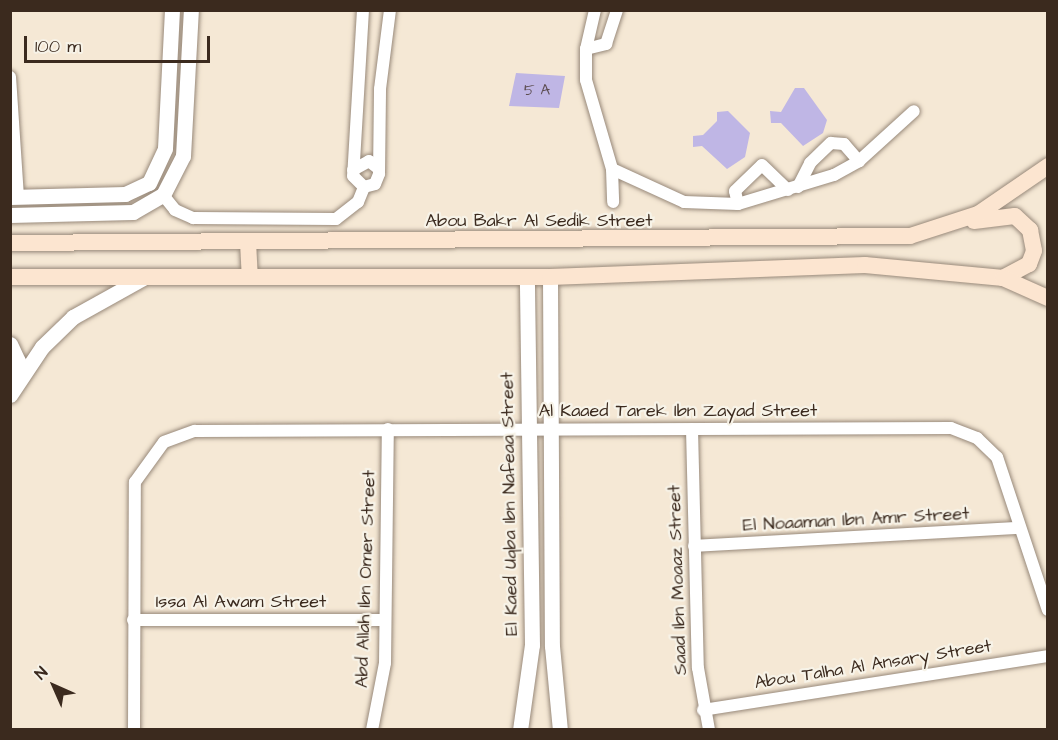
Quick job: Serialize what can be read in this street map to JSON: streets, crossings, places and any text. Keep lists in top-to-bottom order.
{
  "streets": {
    "main road": ["Abou Bakr Al Sedik Street"],
    "street": [
      "Al Kaaed Tarek Ibn Zayad Street",
      "El Kaed Uqba Ibn Nafeaa Street",
      "El Noaaman Ibn Amr Street",
      "Abd Allah Ibn Omer Street",
      "Saad Ibn Moaaz Street",
      "Issa Al Awam Street",
      "Abou Talha Al Ansary Street"
    ]
  },
  "crossings": [
    ["Al Kaaed Tarek Ibn Zayad Street", "El Kaed Uqba Ibn Nafeaa Street"],
    ["Al Kaaed Tarek Ibn Zayad Street", "El Noaaman Ibn Amr Street"],
    ["Al Kaaed Tarek Ibn Zayad Street", "Abd Allah Ibn Omer Street"],
    ["Al Kaaed Tarek Ibn Zayad Street", "Saad Ibn Moaaz Street"],
    ["Al Kaaed Tarek Ibn Zayad Street", "Issa Al Awam Street"],
    ["El Noaaman Ibn Amr Street", "Saad Ibn Moaaz Street"],
    ["Abd Allah Ibn Omer Street", "Issa Al Awam Street"],
    ["Saad Ibn Moaaz Street", "Abou Talha Al Ansary Street"]
  ],
  "house_numbers": ["5 A"],
  "scale_bar": "100 m",
  "north": "top left"
}
